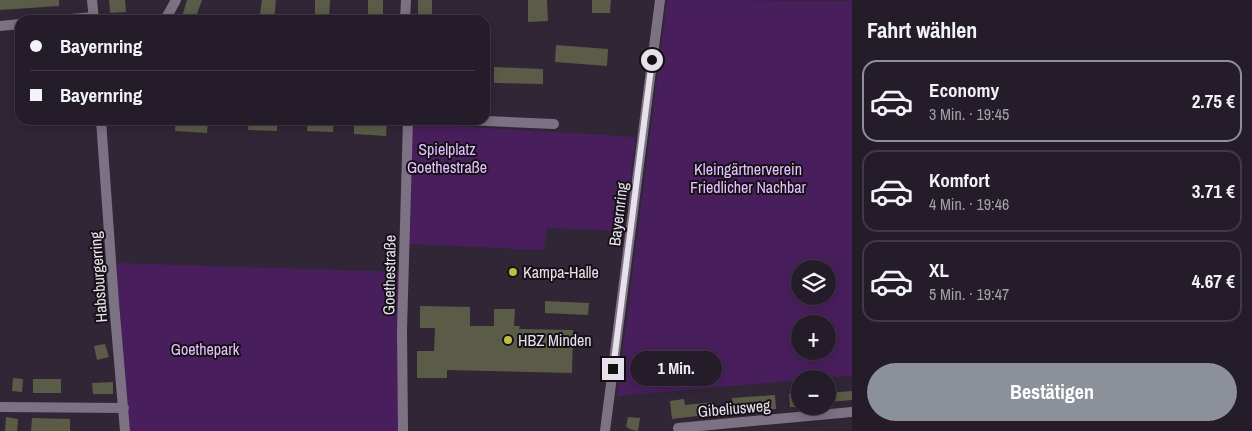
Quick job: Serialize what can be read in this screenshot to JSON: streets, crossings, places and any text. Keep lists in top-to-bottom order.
{
  "streets": {
    "street": [
      "Bayernring",
      "Goethestraße",
      "Habsburgerring",
      "Gibeliusweg"
    ]
  },
  "parks": ["Spielplatz Goethestraße", "Kleingärtnerverein Friedlicher Nachbar", "Goethepark"],
  "places": ["Kampa-Halle", "HBZ Minden"],
  "page": {
    "heading": "Fahrt wählen",
    "banner": ["Bayernring", "Bayernring"],
    "list": [
      {
        "name": "Economy",
        "note": "3 Min. · 19:45",
        "value": "2.75 €"
      },
      {
        "name": "Komfort",
        "note": "4 Min. · 19:46",
        "value": "3.71 €"
      },
      {
        "name": "XL",
        "note": "5 Min. · 19:47",
        "value": "4.67 €"
      }
    ],
    "map_buttons": ["+", "−"],
    "bubble": "1 Min.",
    "buttons": "Bestätigen"
  }
}
